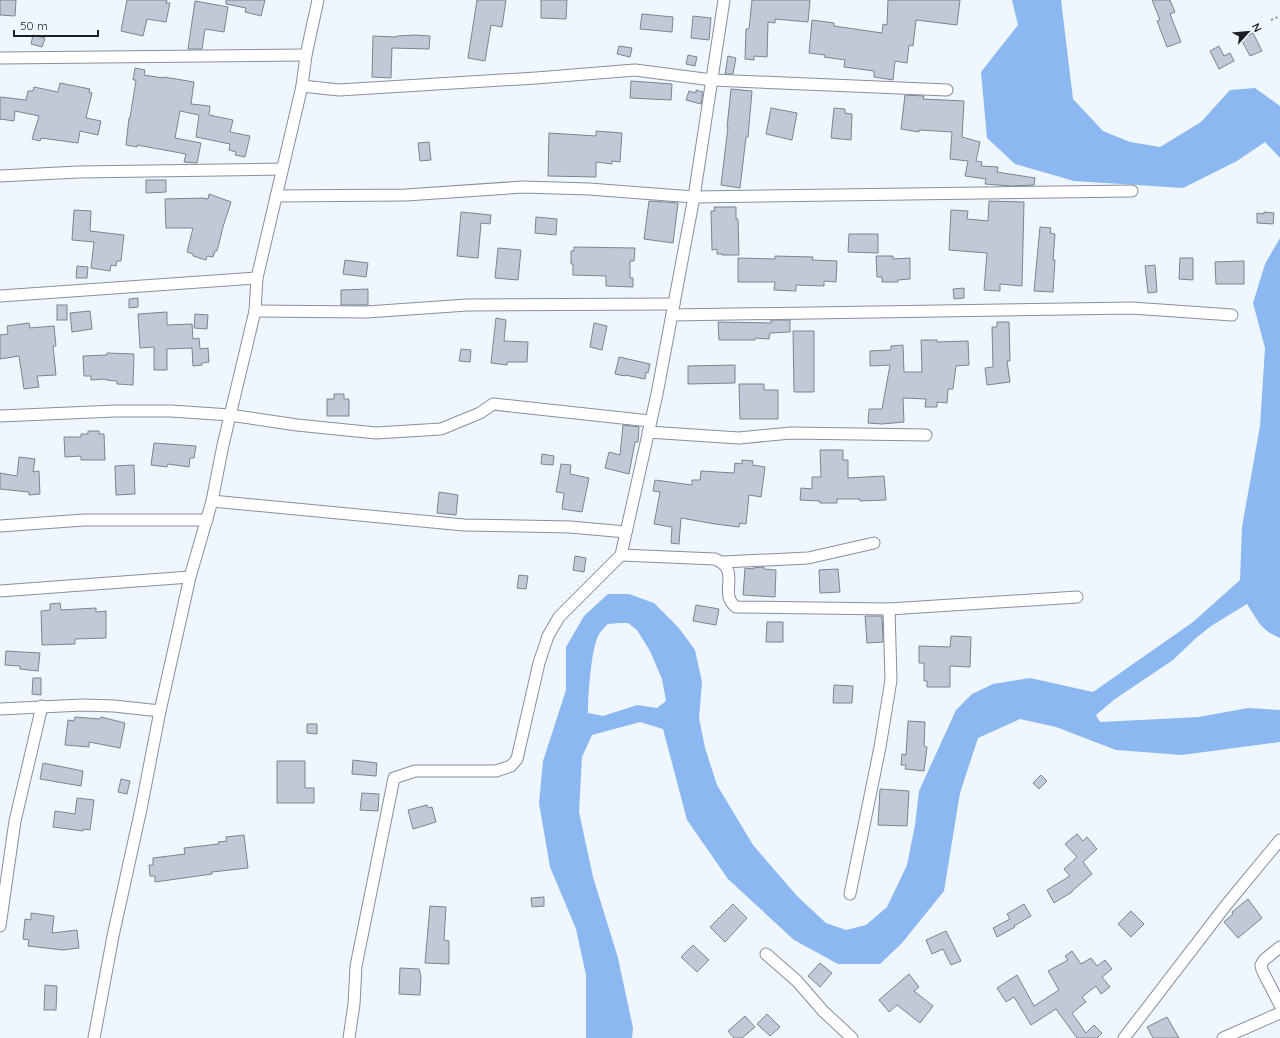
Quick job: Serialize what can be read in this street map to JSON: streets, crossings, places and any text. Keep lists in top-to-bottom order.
{
  "scale_bar": "50 m",
  "north": "top right"
}
